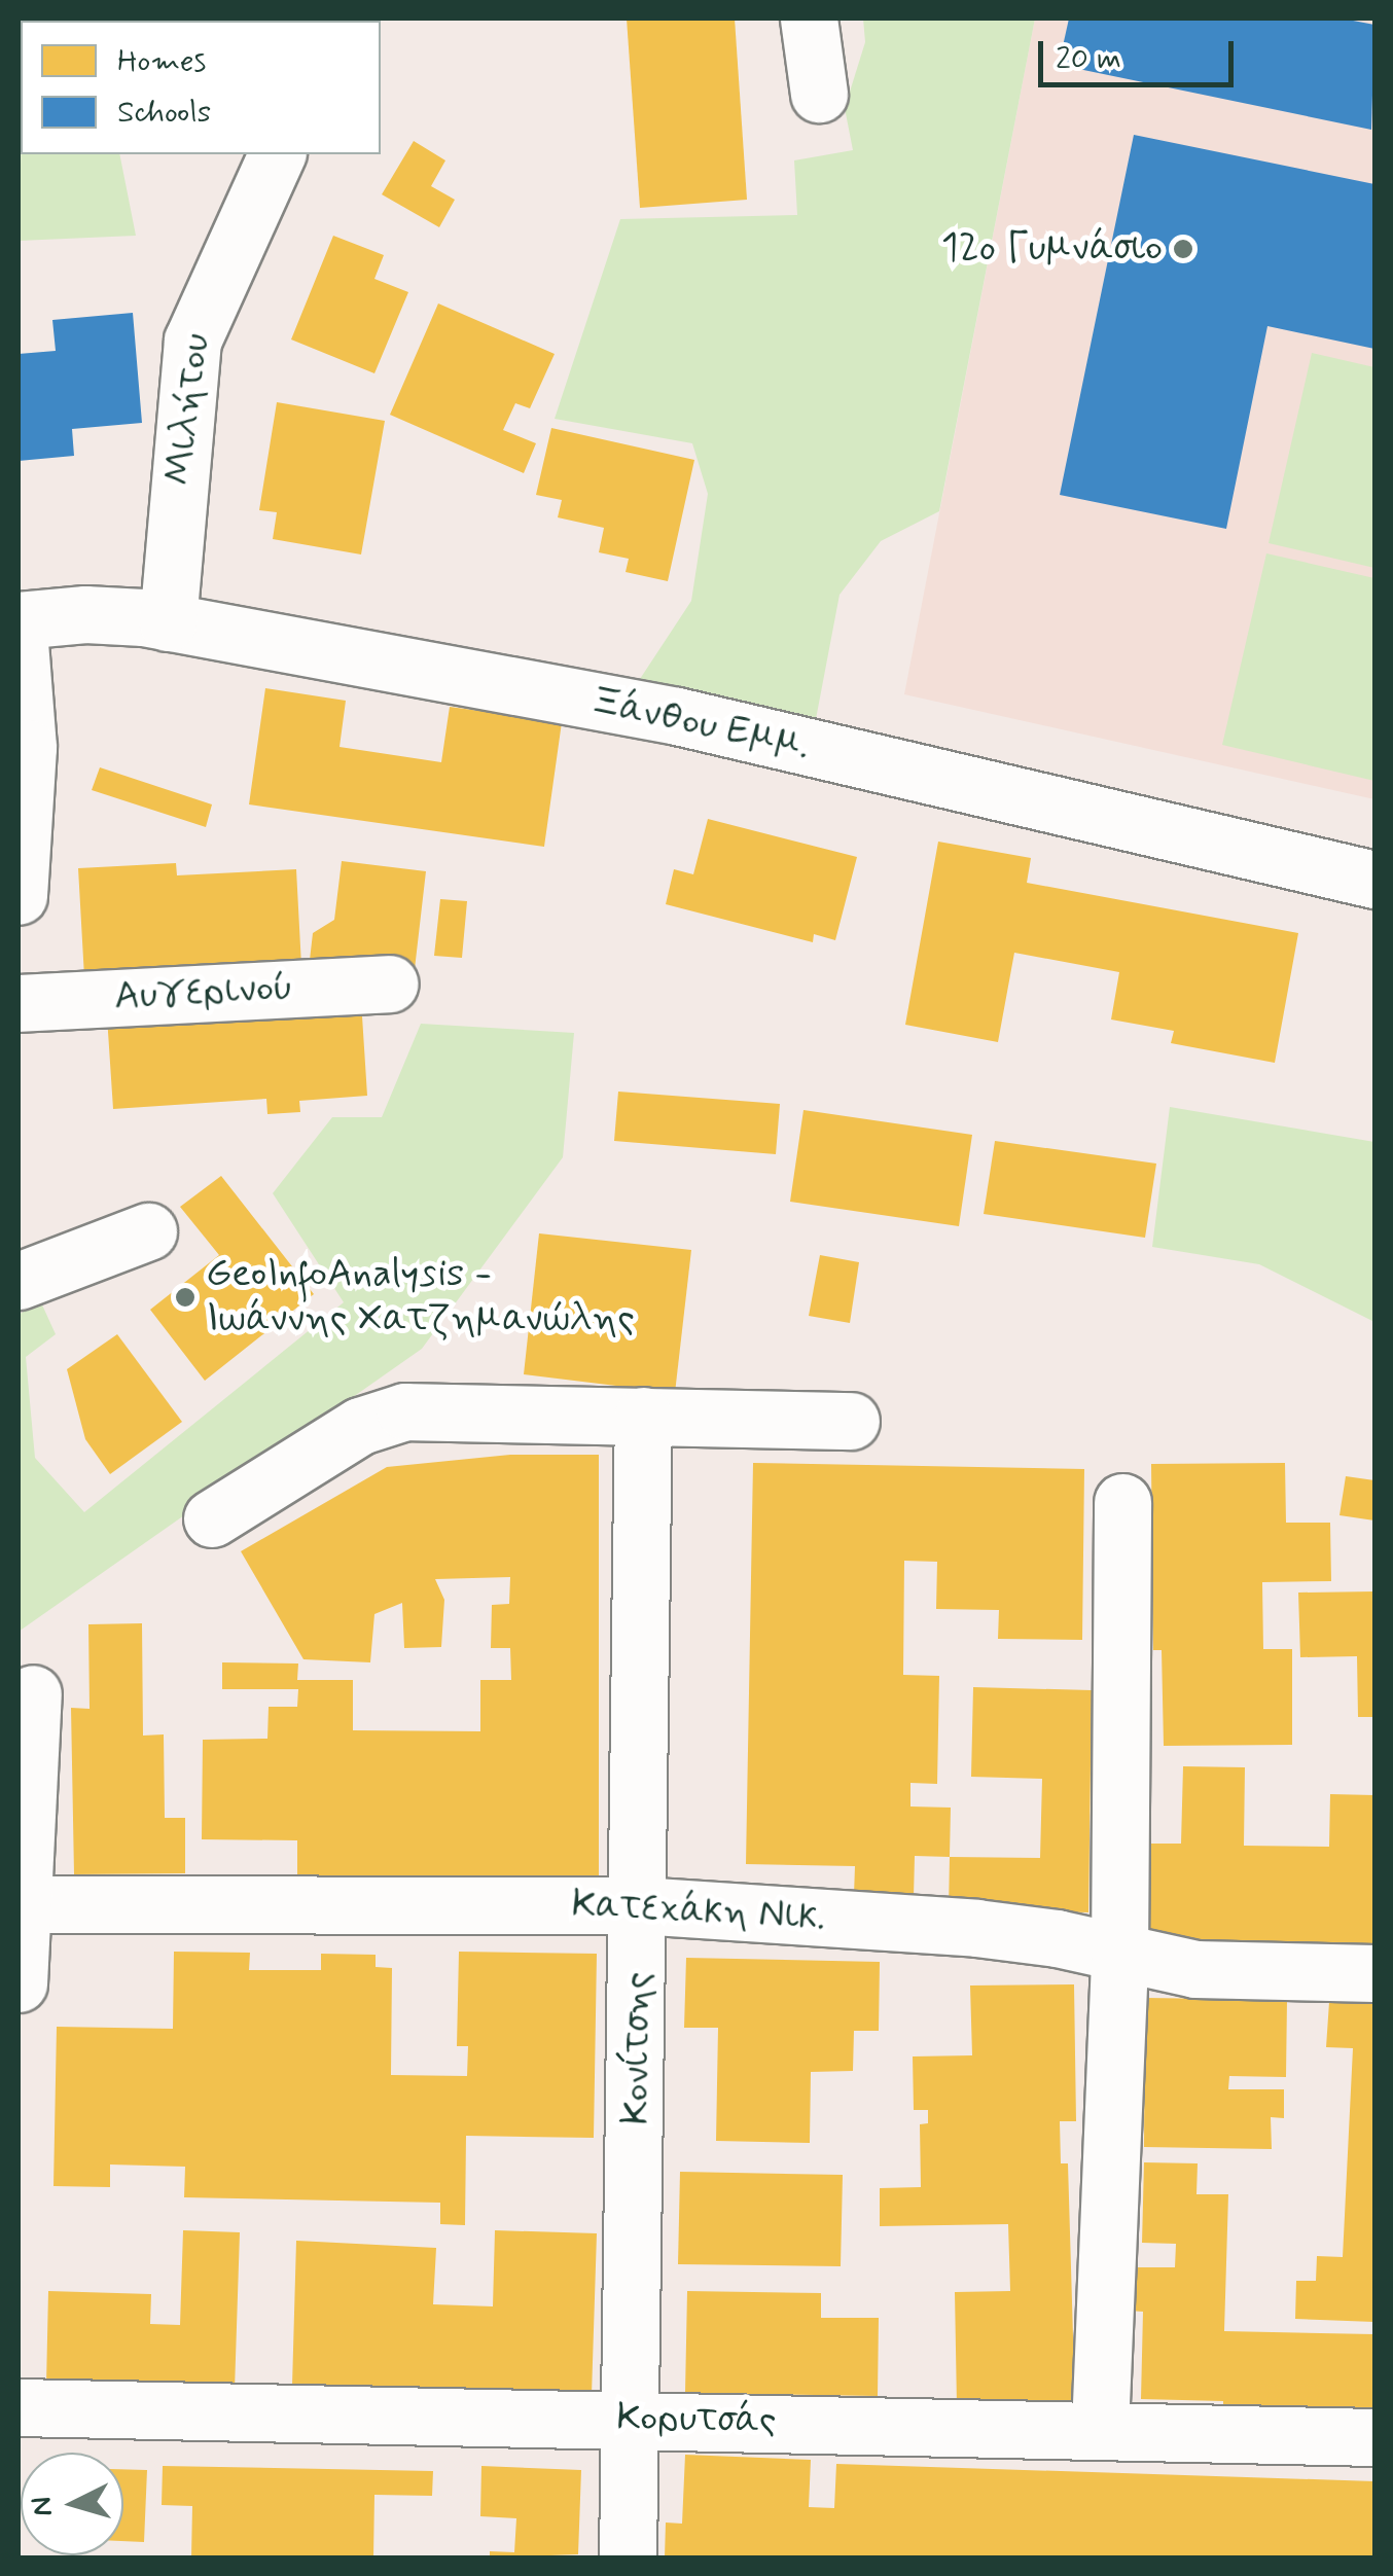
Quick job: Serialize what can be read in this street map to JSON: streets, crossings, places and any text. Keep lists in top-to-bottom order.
{
  "streets": {
    "street": [
      "Μιλήτου",
      "Ξάνθου Εμμ.",
      "Αυγερινού",
      "Κατεχάκη Νικ.",
      "Κονίτσης",
      "Κορυτσάς"
    ]
  },
  "crossings": [
    ["Μιλήτου", "Ξάνθου Εμμ."],
    ["Κατεχάκη Νικ.", "Κονίτσης"],
    ["Κονίτσης", "Κορυτσάς"]
  ],
  "places": ["12o Γυμνάσιο", "GeoInfoAnalysis - Ιωάννης Χατζημανώλης"],
  "legend": ["Homes", "Schools"],
  "scale_bar": "20 m",
  "north": "left"
}
